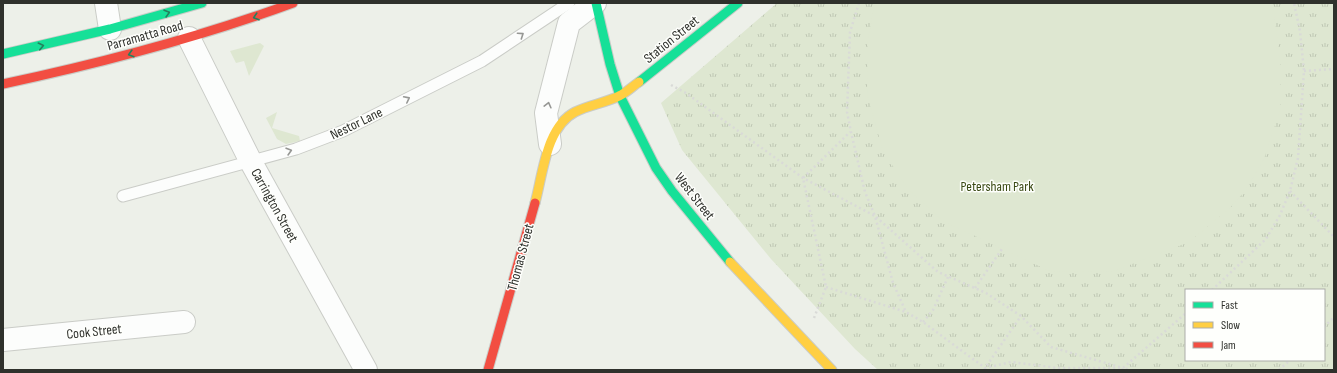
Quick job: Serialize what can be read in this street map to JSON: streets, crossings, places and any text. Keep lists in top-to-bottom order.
{
  "streets": {
    "main road": [
      "Parramatta Road",
      "Station Street",
      "West Street",
      "Thomas Street"
    ],
    "street": ["Carrington Street", "Cook Street"],
    "lane": ["Nestor Lane"]
  },
  "crossings": [
    ["Parramatta Road", "Carrington Street"],
    ["Station Street", "West Street"],
    ["Station Street", "Thomas Street"],
    ["Nestor Lane", "Carrington Street"],
    ["West Street", "Thomas Street"]
  ],
  "one_way": ["Nestor Lane"],
  "parks": ["Petersham Park"],
  "legend": ["Fast", "Slow", "Jam"]
}
